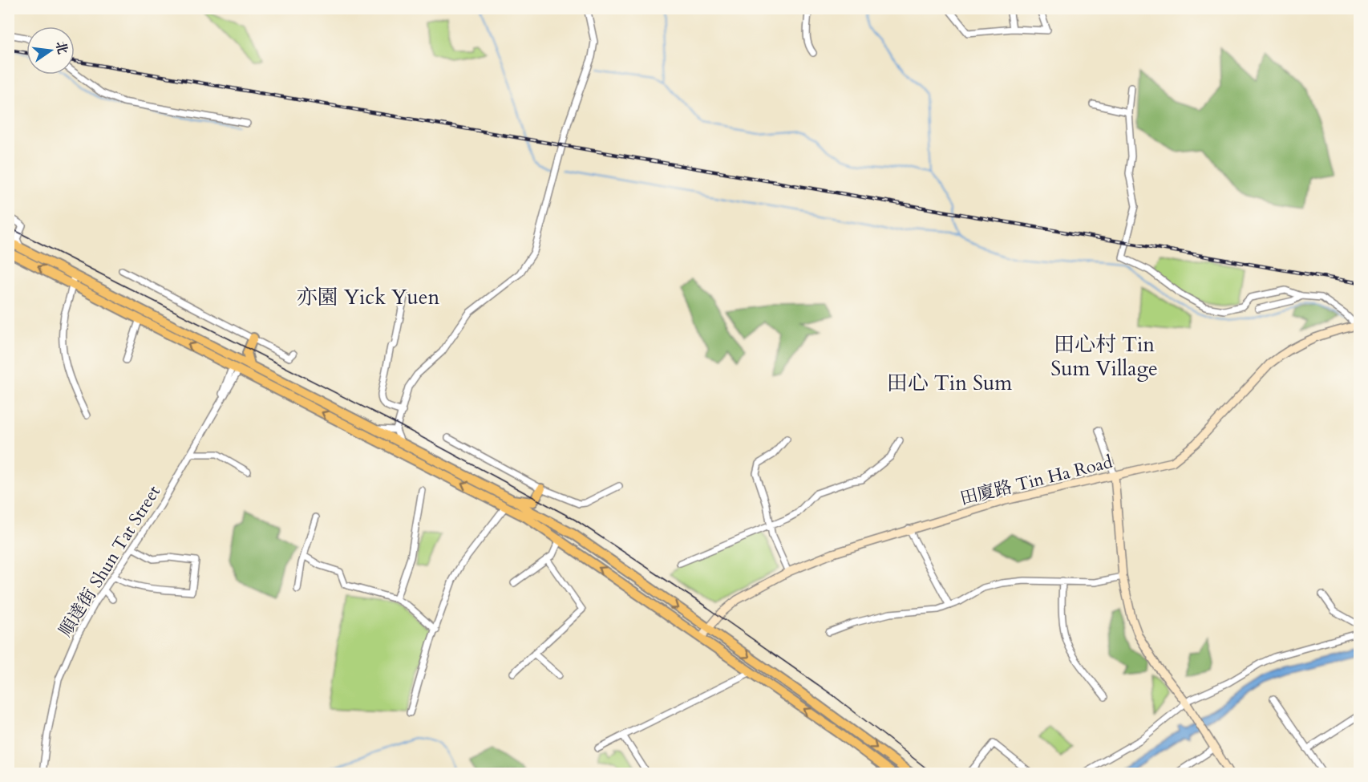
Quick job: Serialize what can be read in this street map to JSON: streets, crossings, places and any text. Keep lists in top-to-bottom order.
{
  "streets": {
    "street": ["田廈路 Tin Ha Road", "順達街 Shun Tat Street"]
  },
  "districts": ["亦園 Yick Yuen", "田心村 Tin Sum Village", "田心 Tin Sum"],
  "north": "right"
}
